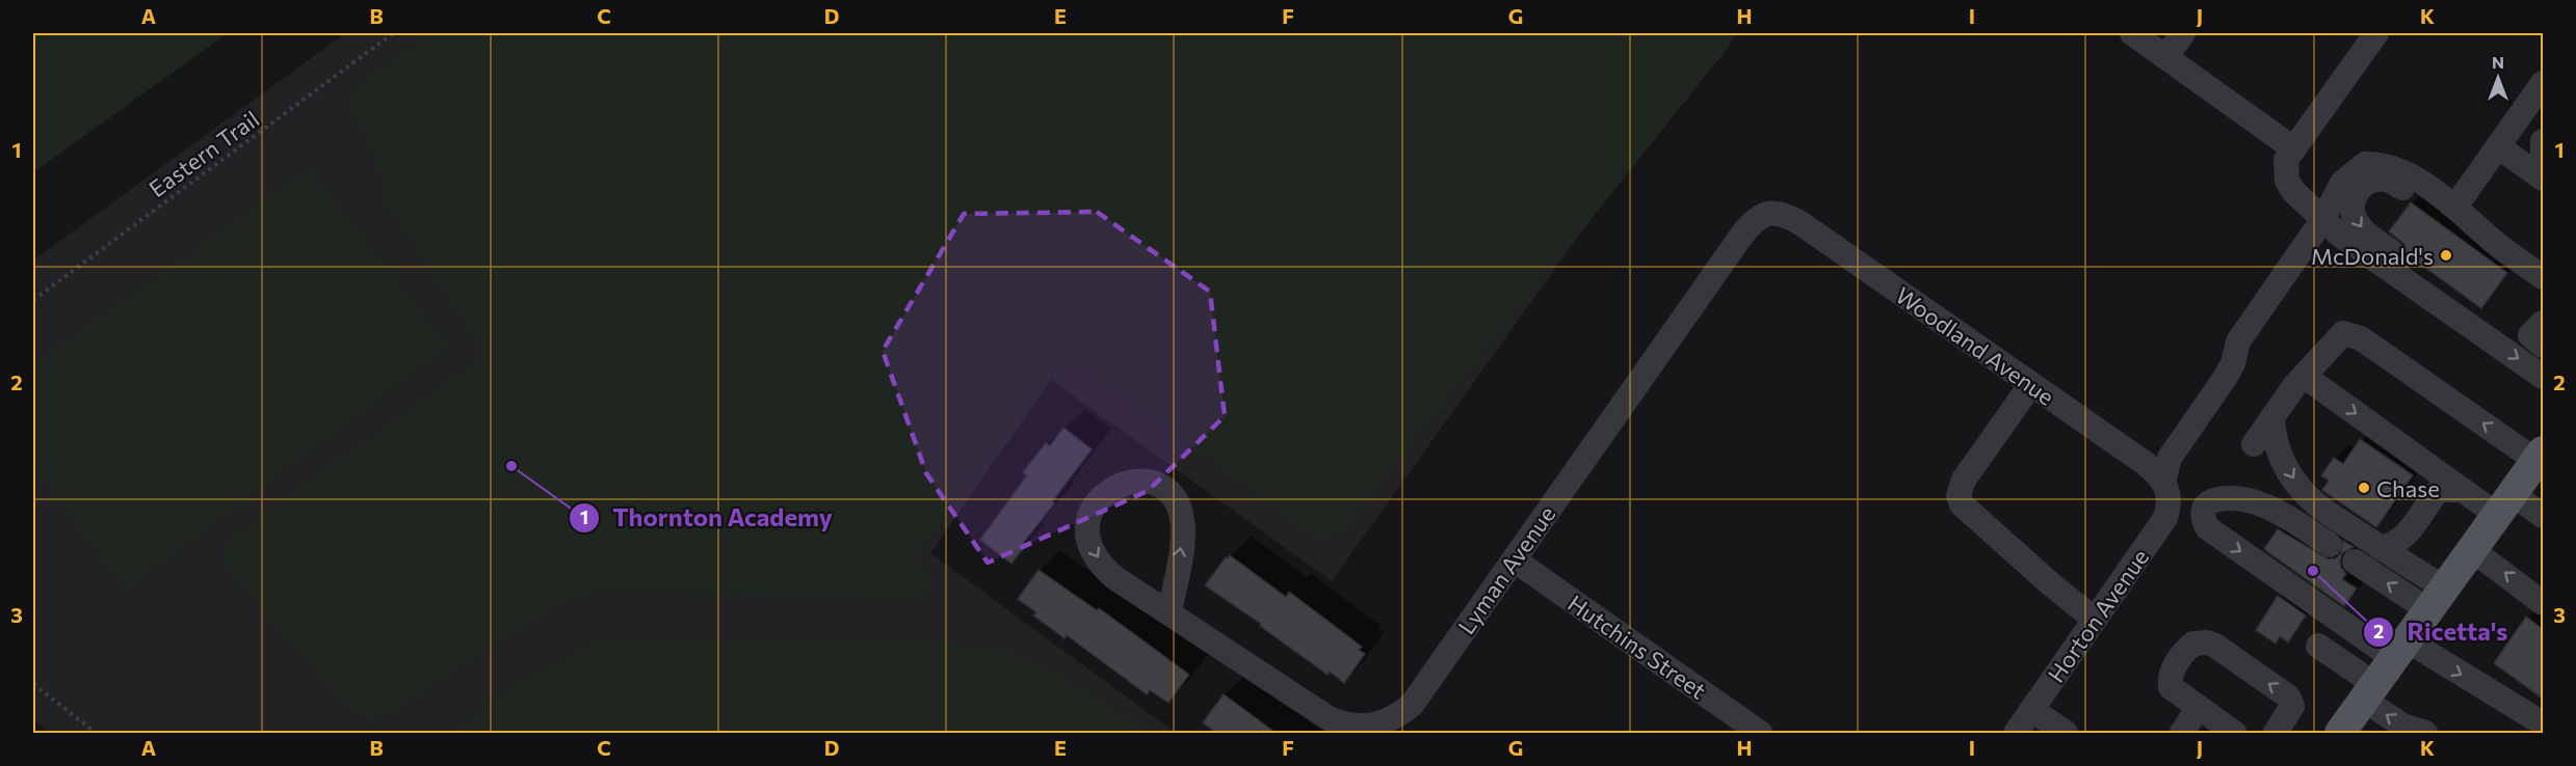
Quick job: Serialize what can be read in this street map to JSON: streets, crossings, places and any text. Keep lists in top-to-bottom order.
{
  "streets": {
    "street": [
      "Woodland Avenue",
      "Lyman Avenue",
      "Horton Avenue",
      "Hutchins Street"
    ],
    "path": ["Eastern Trail"]
  },
  "crossings": [
    ["Woodland Avenue", "Lyman Avenue"],
    ["Woodland Avenue", "Horton Avenue"],
    ["Lyman Avenue", "Hutchins Street"]
  ],
  "places": [
    "McDonald's",
    "Thornton Academy",
    "Chase",
    "Ricetta's"
  ],
  "north": "top",
  "grid": {
    "columns": [
      "A",
      "B",
      "C",
      "D",
      "E",
      "F",
      "G",
      "H",
      "I",
      "J",
      "K"
    ],
    "rows": ["1", "2", "3"]
  }
}
